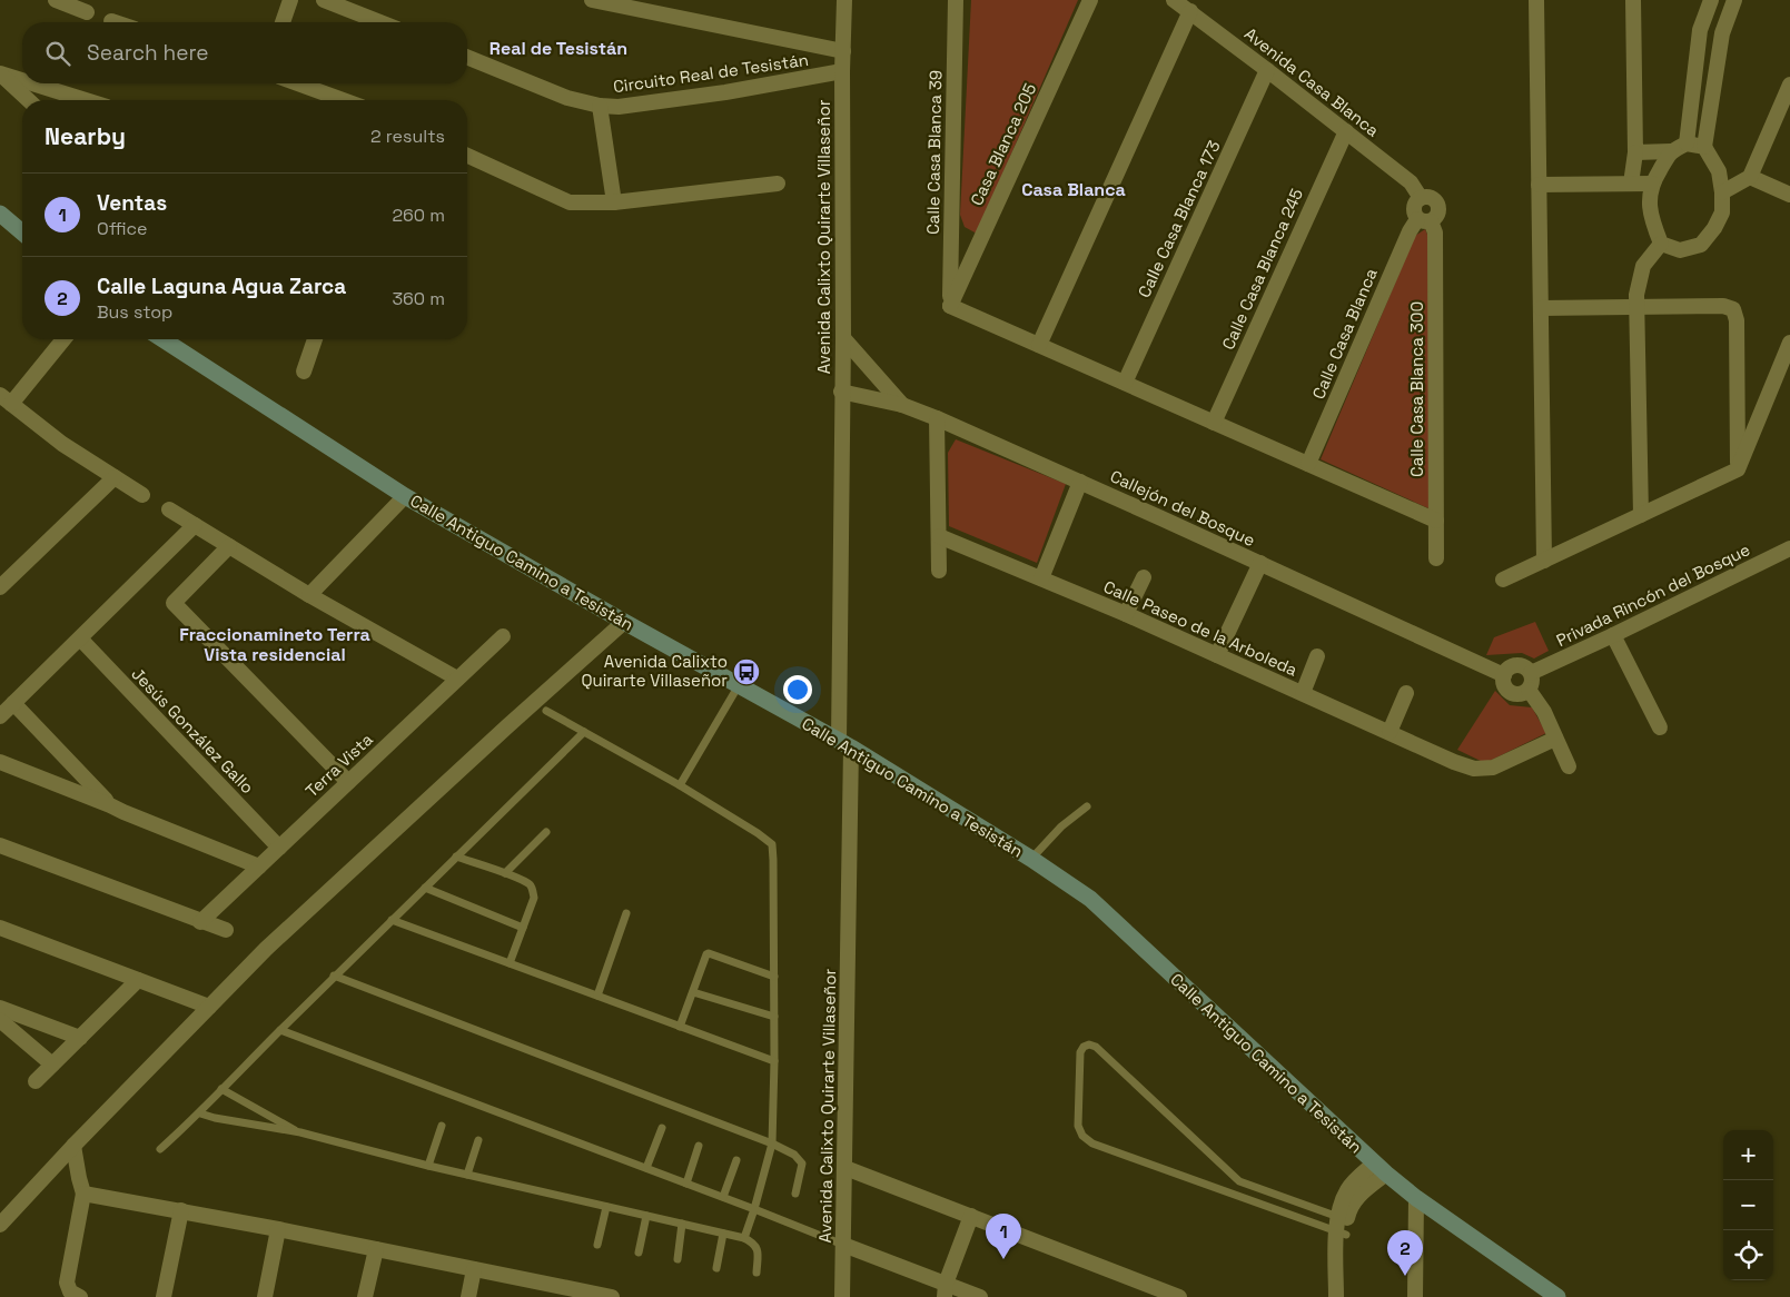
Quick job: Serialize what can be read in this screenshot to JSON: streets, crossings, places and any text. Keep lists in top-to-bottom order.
{
  "streets": {
    "street": [
      "Circuito Real de Tesistán",
      "Avenida Casa Blanca",
      "Casa Blanca 205",
      "Calle Casa Blanca 39",
      "Calle Casa Blanca 173",
      "Avenida Calixto Quirarte Villaseñor",
      "Calle Casa Blanca 245",
      "Calle Casa Blanca",
      "Calle Casa Blanca 300",
      "Callejón del Bosque",
      "Calle Antiguo Camino a Tesistán",
      "Privada Rincón del Bosque",
      "Calle Paseo de la Arboleda",
      "Jesús González Gallo",
      "Terra Vista"
    ]
  },
  "crossings": [
    ["Circuito Real de Tesistán", "Avenida Calixto Quirarte Villaseñor"],
    ["Avenida Casa Blanca", "Calle Casa Blanca 173"],
    ["Avenida Casa Blanca", "Calle Casa Blanca 245"],
    ["Avenida Casa Blanca", "Calle Casa Blanca"],
    ["Avenida Casa Blanca", "Calle Casa Blanca 300"],
    ["Casa Blanca 205", "Calle Casa Blanca 39"],
    ["Avenida Calixto Quirarte Villaseñor", "Callejón del Bosque"],
    ["Avenida Calixto Quirarte Villaseñor", "Calle Antiguo Camino a Tesistán"],
    ["Calle Casa Blanca", "Calle Casa Blanca 300"],
    ["Callejón del Bosque", "Privada Rincón del Bosque"],
    ["Jesús González Gallo", "Terra Vista"]
  ],
  "districts": ["Real de Tesistán", "Casa Blanca", "Fraccionamineto Terra Vista residencial"],
  "places": {
    "bus stop": ["Avenida Calixto Quirarte Villaseñor"]
  },
  "page": {
    "search": "Search here",
    "heading": ["Nearby", "2 results"],
    "list": [
      {
        "mark": "1",
        "name": "Ventas",
        "note": "Office",
        "value": "260 m"
      },
      {
        "mark": "2",
        "name": "Calle Laguna Agua Zarca",
        "note": "Bus stop",
        "value": "360 m"
      }
    ],
    "map_buttons": ["+", "−"],
    "pins": ["1", "2"]
  }
}
